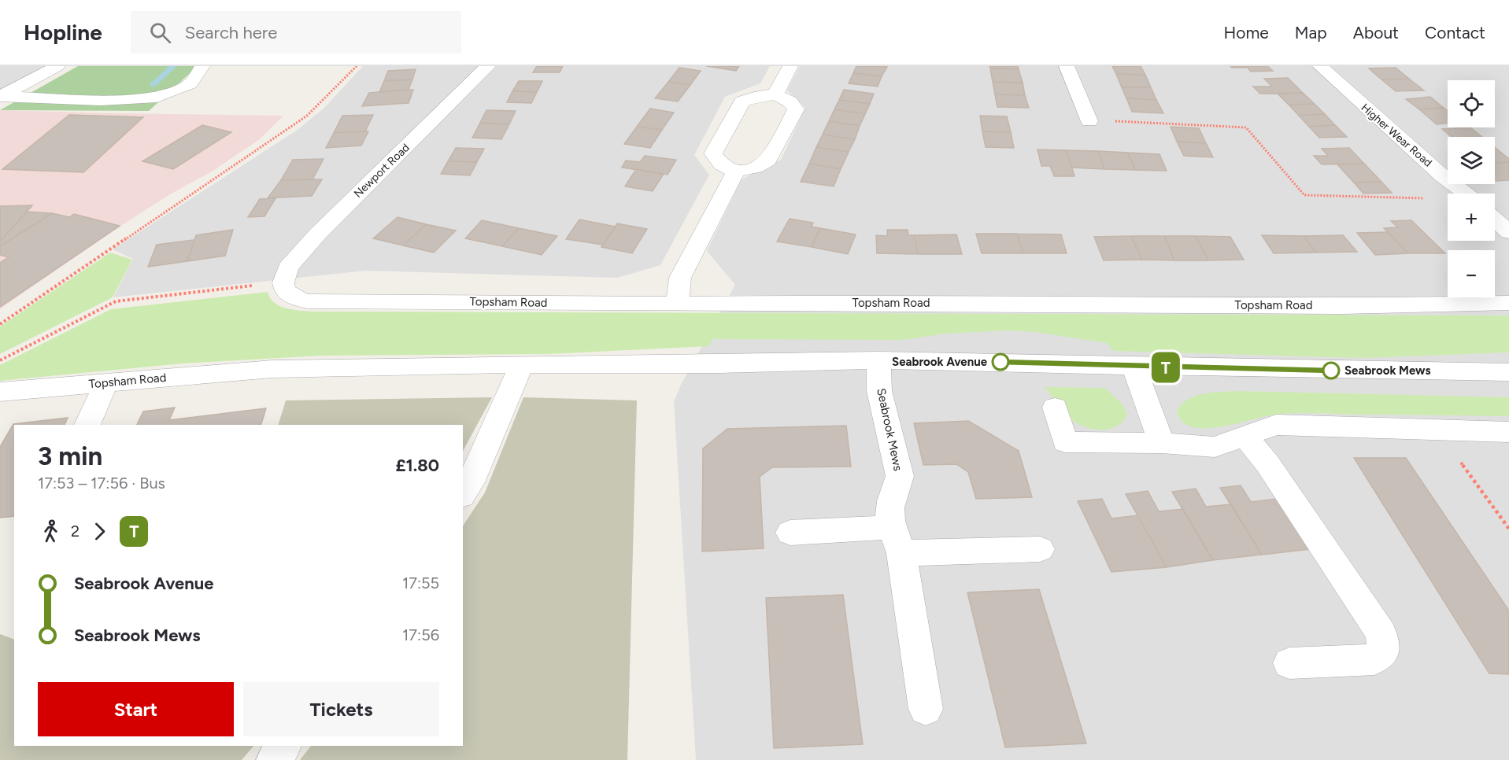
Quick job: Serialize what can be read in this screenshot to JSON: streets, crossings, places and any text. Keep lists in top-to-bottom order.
{
  "streets": {
    "street": [
      "Higher Wear Road",
      "Newport Road",
      "Topsham Road",
      "Seabrook Mews"
    ]
  },
  "crossings": [
    ["Newport Road", "Topsham Road"],
    ["Topsham Road", "Seabrook Mews"]
  ],
  "places": ["Seabrook Avenue", "Seabrook Mews"],
  "lines": ["bus line T"],
  "page": {
    "header": "Hopline",
    "search": "Search here",
    "nav": [
      "Home",
      "Map",
      "About",
      "Contact"
    ],
    "on_map": "T",
    "map_buttons": ["+", "−"],
    "heading": ["3 min", "17:53 – 17:56 · Bus", "£1.80"],
    "legs": ["2", "T"],
    "list": [
      {
        "name": "Seabrook Avenue",
        "value": "17:55"
      },
      {
        "name": "Seabrook Mews",
        "value": "17:56"
      }
    ],
    "buttons": ["Start", "Tickets"]
  }
}
